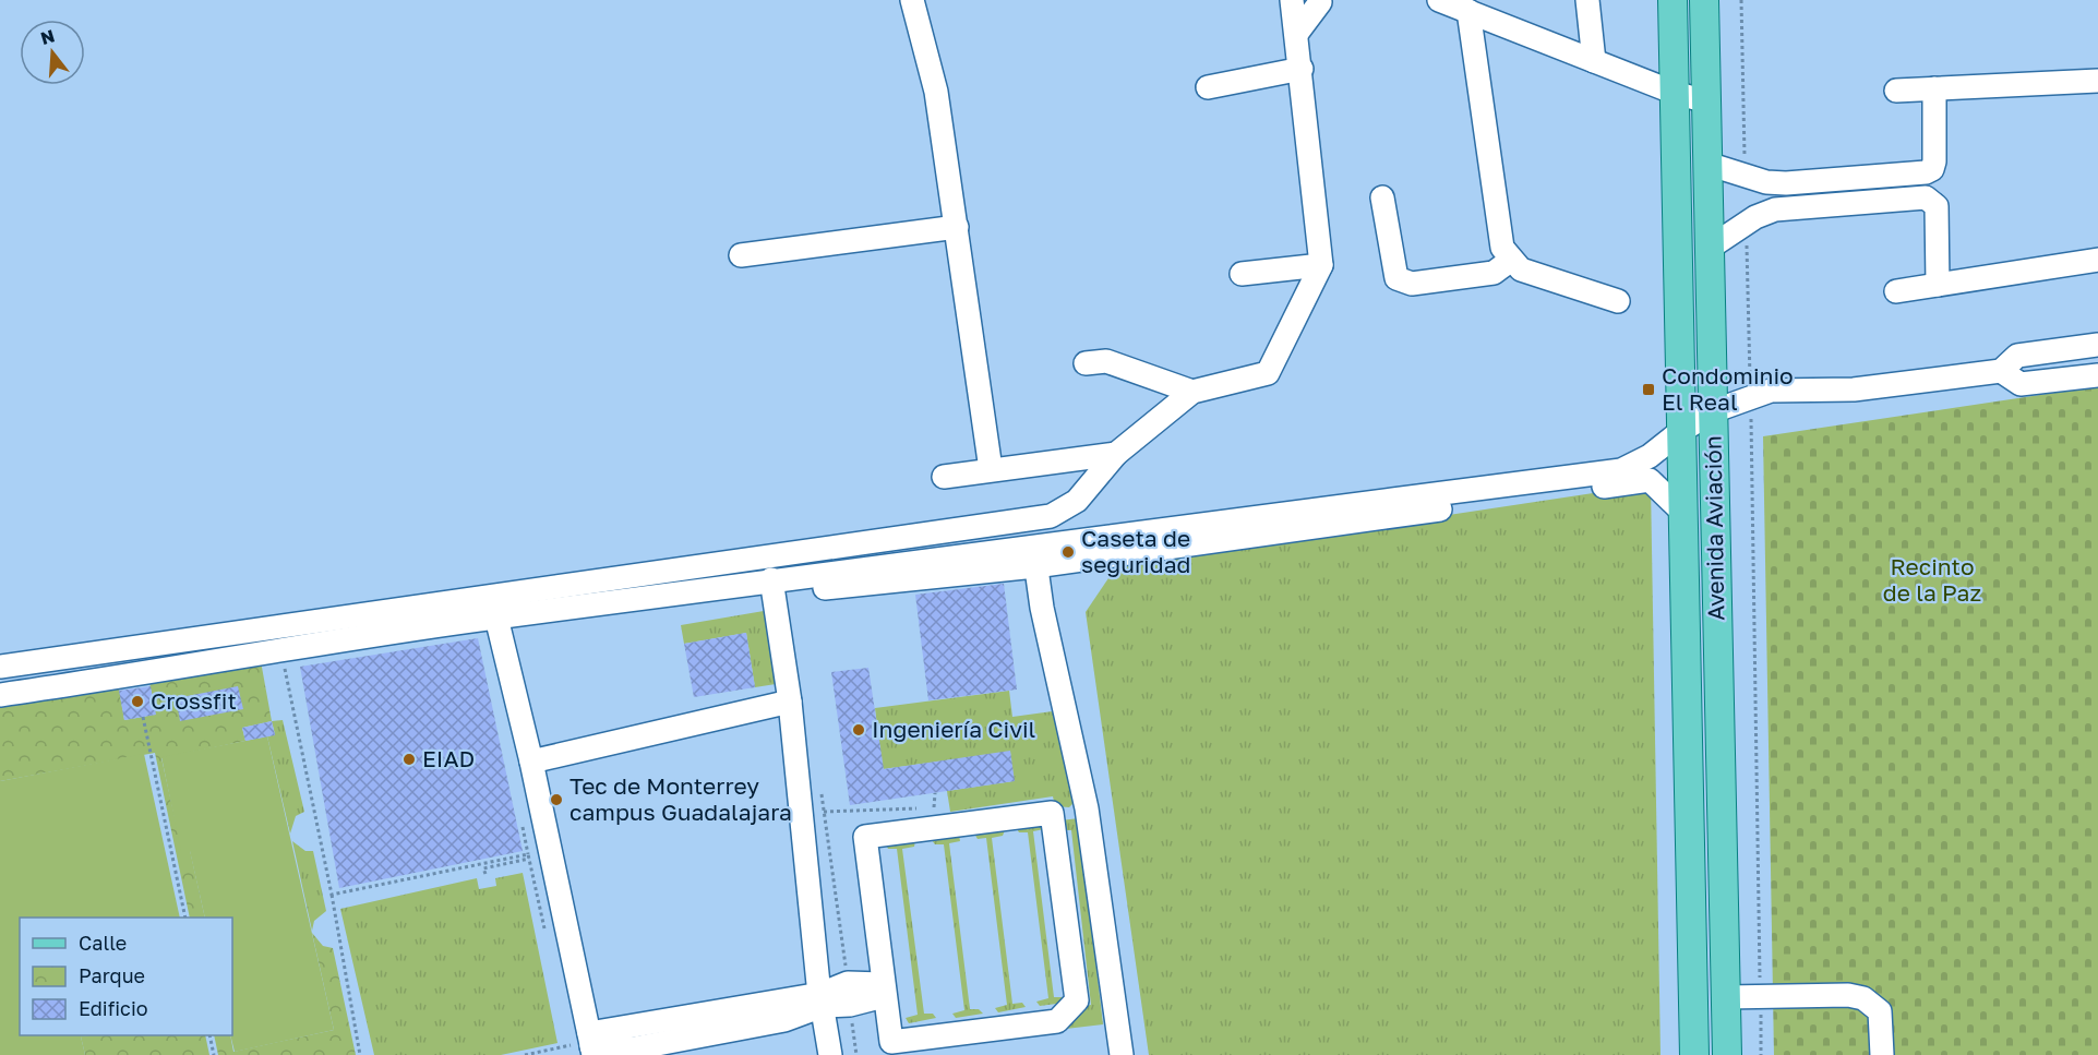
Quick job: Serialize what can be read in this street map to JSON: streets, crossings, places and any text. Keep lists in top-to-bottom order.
{
  "streets": {
    "main road": ["Avenida Aviación"]
  },
  "parks": ["Recinto de la Paz"],
  "places": {
    "transit": ["Condominio El Real"],
    "other": [
      "Caseta de seguridad",
      "Crossfit",
      "Ingeniería Civil",
      "EIAD",
      "Tec de Monterrey campus Guadalajara"
    ]
  },
  "legend": ["Calle", "Parque", "Edificio"],
  "north": "top"
}
